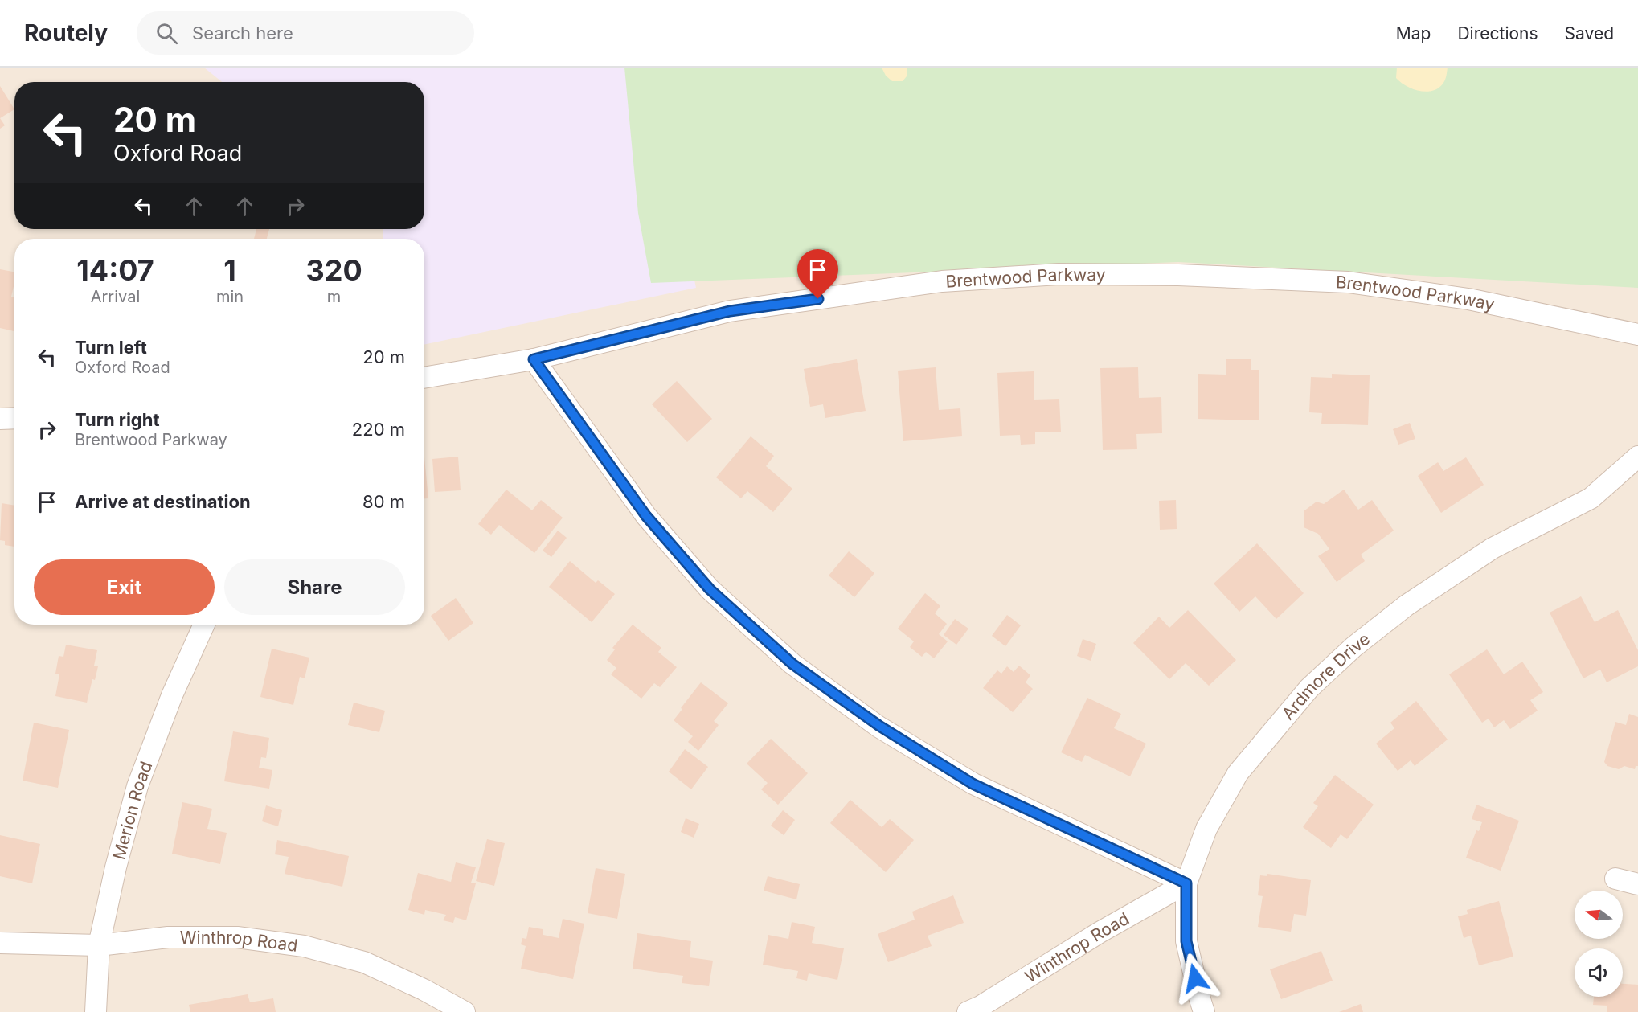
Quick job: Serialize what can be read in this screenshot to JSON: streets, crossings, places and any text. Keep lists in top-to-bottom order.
{
  "streets": {
    "street": [
      "Brentwood Parkway",
      "Ardmore Drive",
      "Merion Road",
      "Winthrop Road"
    ]
  },
  "crossings": [
    ["Ardmore Drive", "Winthrop Road"],
    ["Merion Road", "Winthrop Road"]
  ],
  "north": "left",
  "page": {
    "header": "Routely",
    "search": "Search here",
    "nav": ["Map", "Directions", "Saved"],
    "turn": ["20 m", "Oxford Road"],
    "eta": [
      "14:07",
      "Arrival",
      "1",
      "min",
      "320",
      "m"
    ],
    "list": [
      {
        "name": "Turn left",
        "note": "Oxford Road",
        "value": "20 m"
      },
      {
        "name": "Turn right",
        "note": "Brentwood Parkway",
        "value": "220 m"
      },
      {
        "name": "Arrive at destination",
        "value": "80 m"
      }
    ],
    "buttons": ["Exit", "Share"]
  }
}
